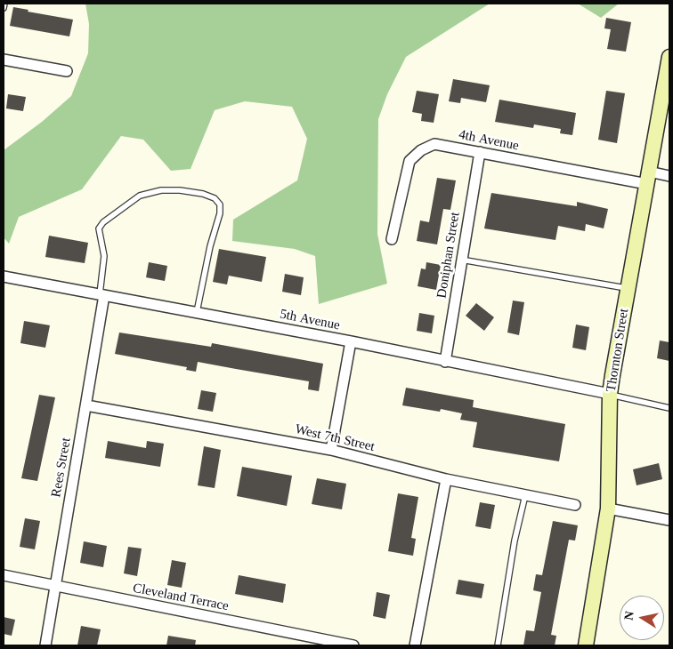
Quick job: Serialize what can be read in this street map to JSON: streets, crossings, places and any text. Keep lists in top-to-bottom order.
{
  "streets": {
    "street": [
      "4th Avenue",
      "Doniphan Street",
      "5th Avenue",
      "Thornton Street",
      "West 7th Street",
      "Rees Street",
      "Cleveland Terrace"
    ]
  },
  "crossings": [
    ["4th Avenue", "Doniphan Street"],
    ["4th Avenue", "Thornton Street"],
    ["Doniphan Street", "5th Avenue"],
    ["5th Avenue", "Thornton Street"],
    ["5th Avenue", "Rees Street"],
    ["West 7th Street", "Rees Street"],
    ["Rees Street", "Cleveland Terrace"]
  ],
  "north": "left"
}
